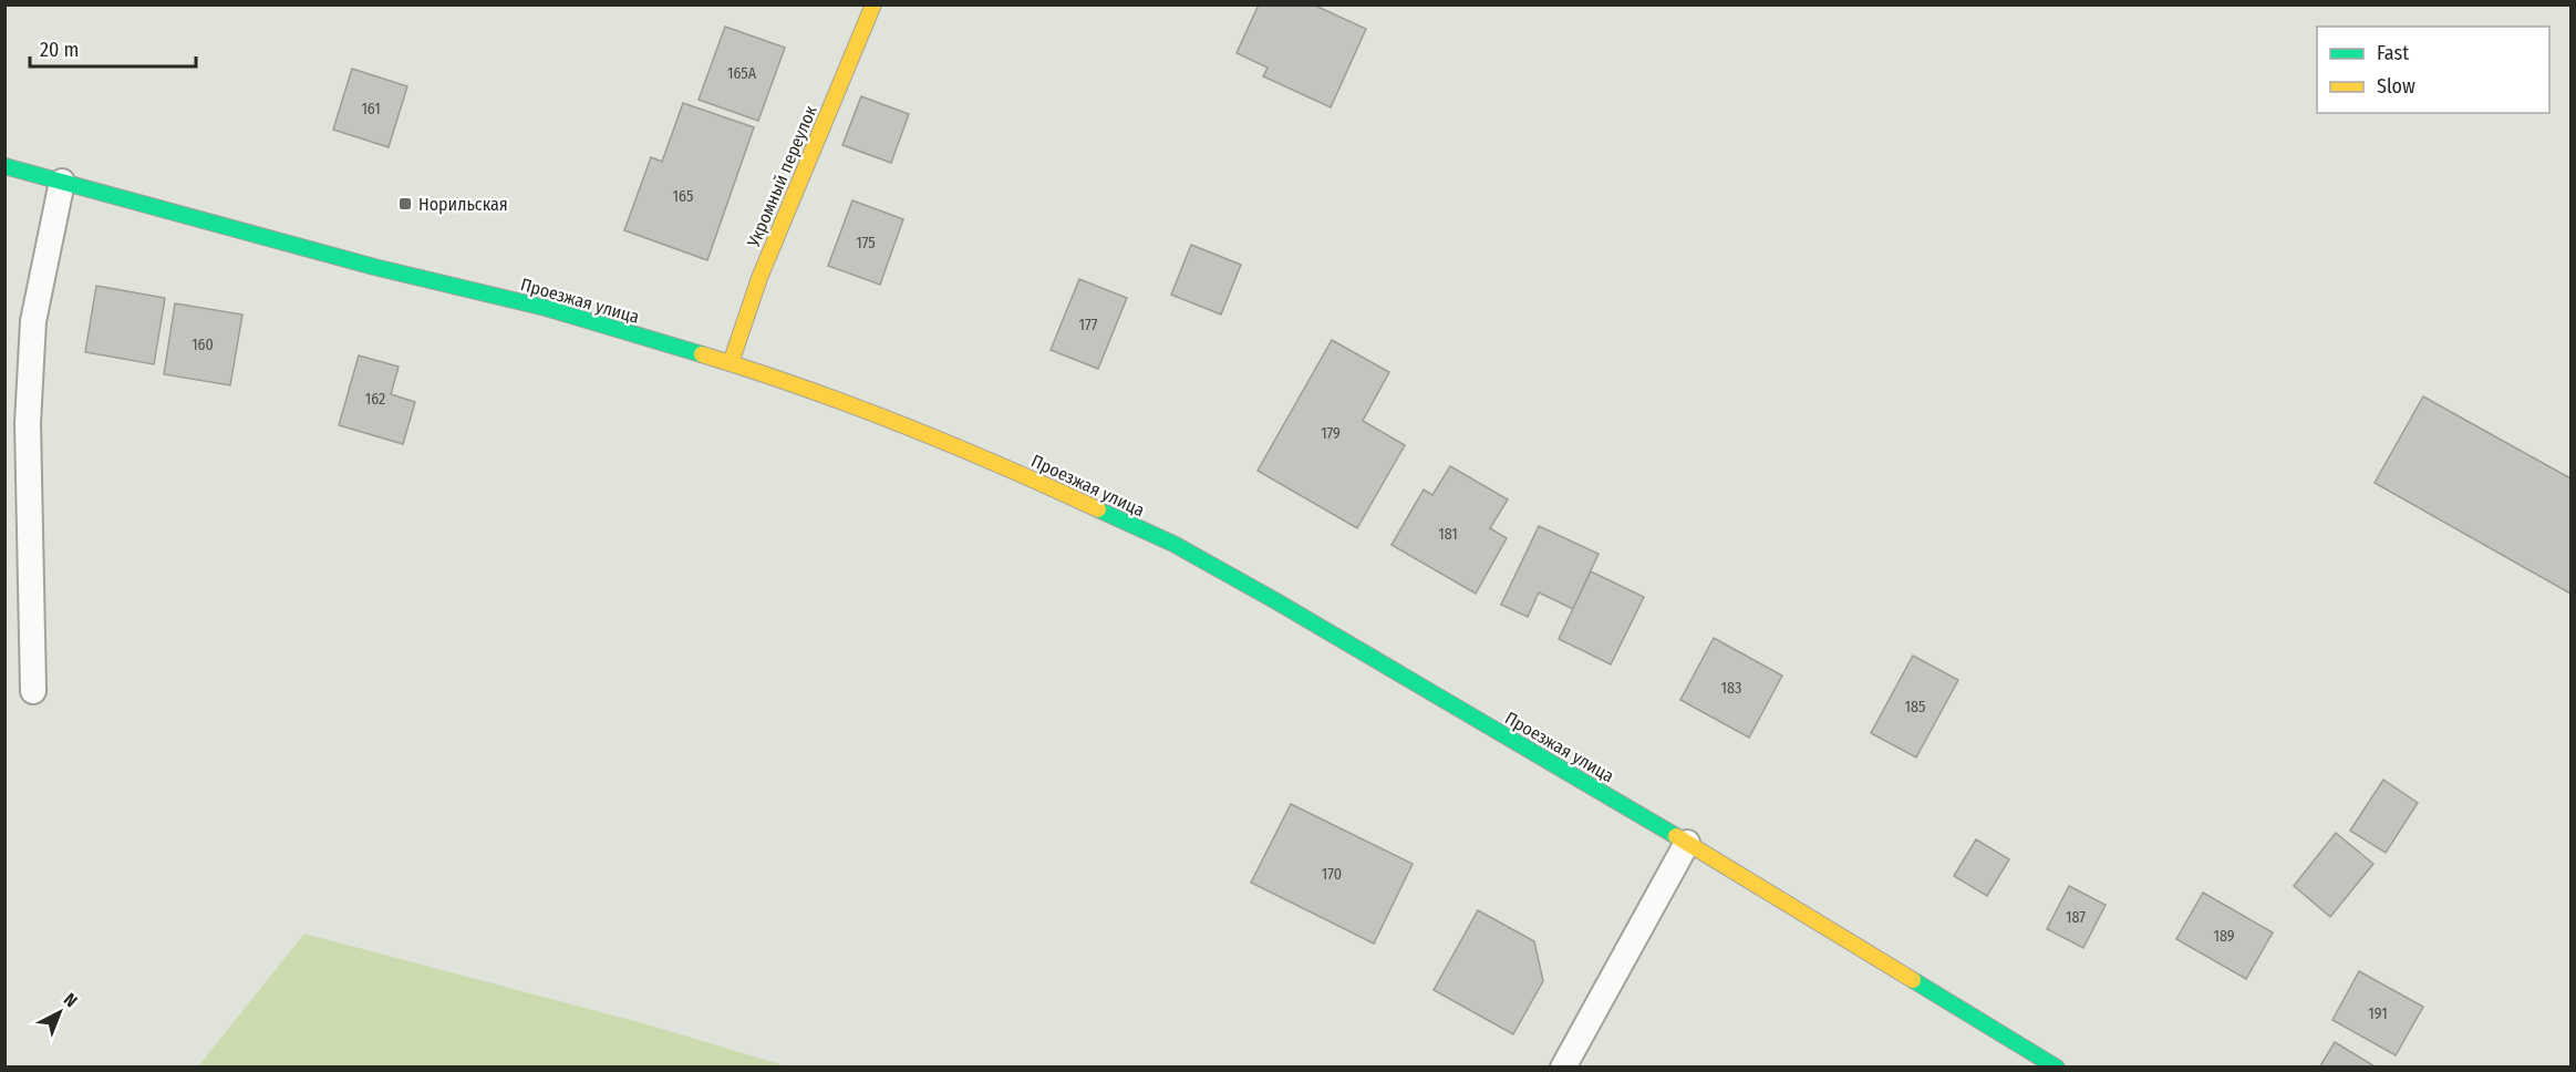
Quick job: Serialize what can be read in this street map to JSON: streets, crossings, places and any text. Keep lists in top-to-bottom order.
{
  "streets": {
    "main road": ["Укромный переулок", "Проезжая улица"]
  },
  "crossings": [
    ["Укромный переулок", "Проезжая улица"]
  ],
  "places": {
    "transit": ["Норильская"]
  },
  "house_numbers": [
    "165А",
    "161",
    "165",
    "175",
    "177",
    "160",
    "162",
    "179",
    "181",
    "183",
    "185",
    "170",
    "187",
    "189",
    "191"
  ],
  "legend": ["Fast", "Slow"],
  "scale_bar": "20 m",
  "north": "top right"
}
